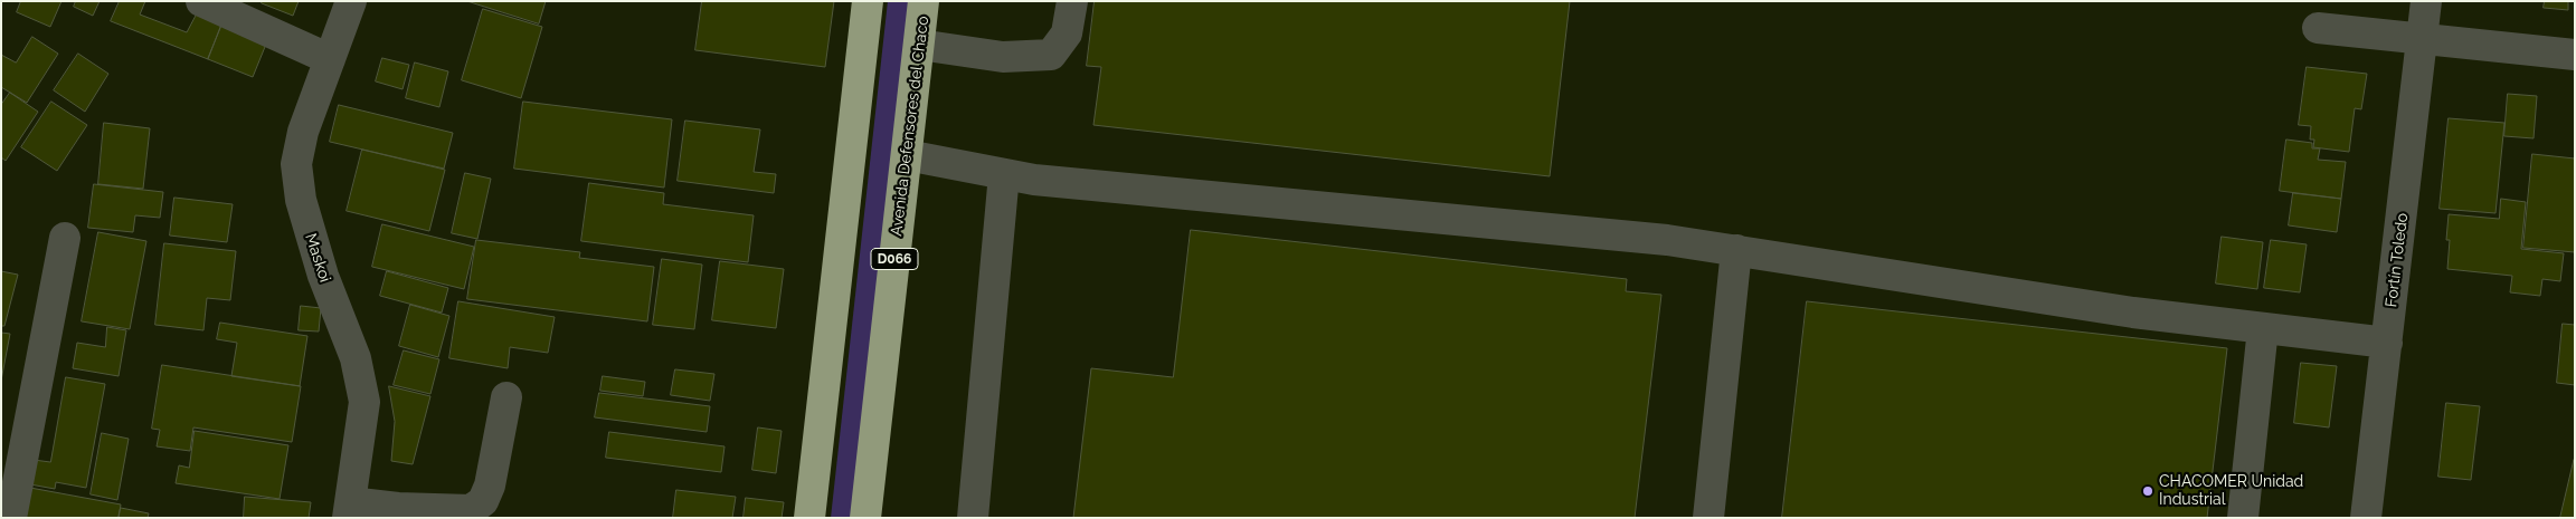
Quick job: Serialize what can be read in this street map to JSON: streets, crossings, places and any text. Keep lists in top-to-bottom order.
{
  "streets": {
    "highway": ["Avenida Defensores del Chaco", "D066"],
    "street": ["Maskoi", "Fortín Toledo"]
  },
  "places": ["CHACOMER Unidad Industrial"]
}
